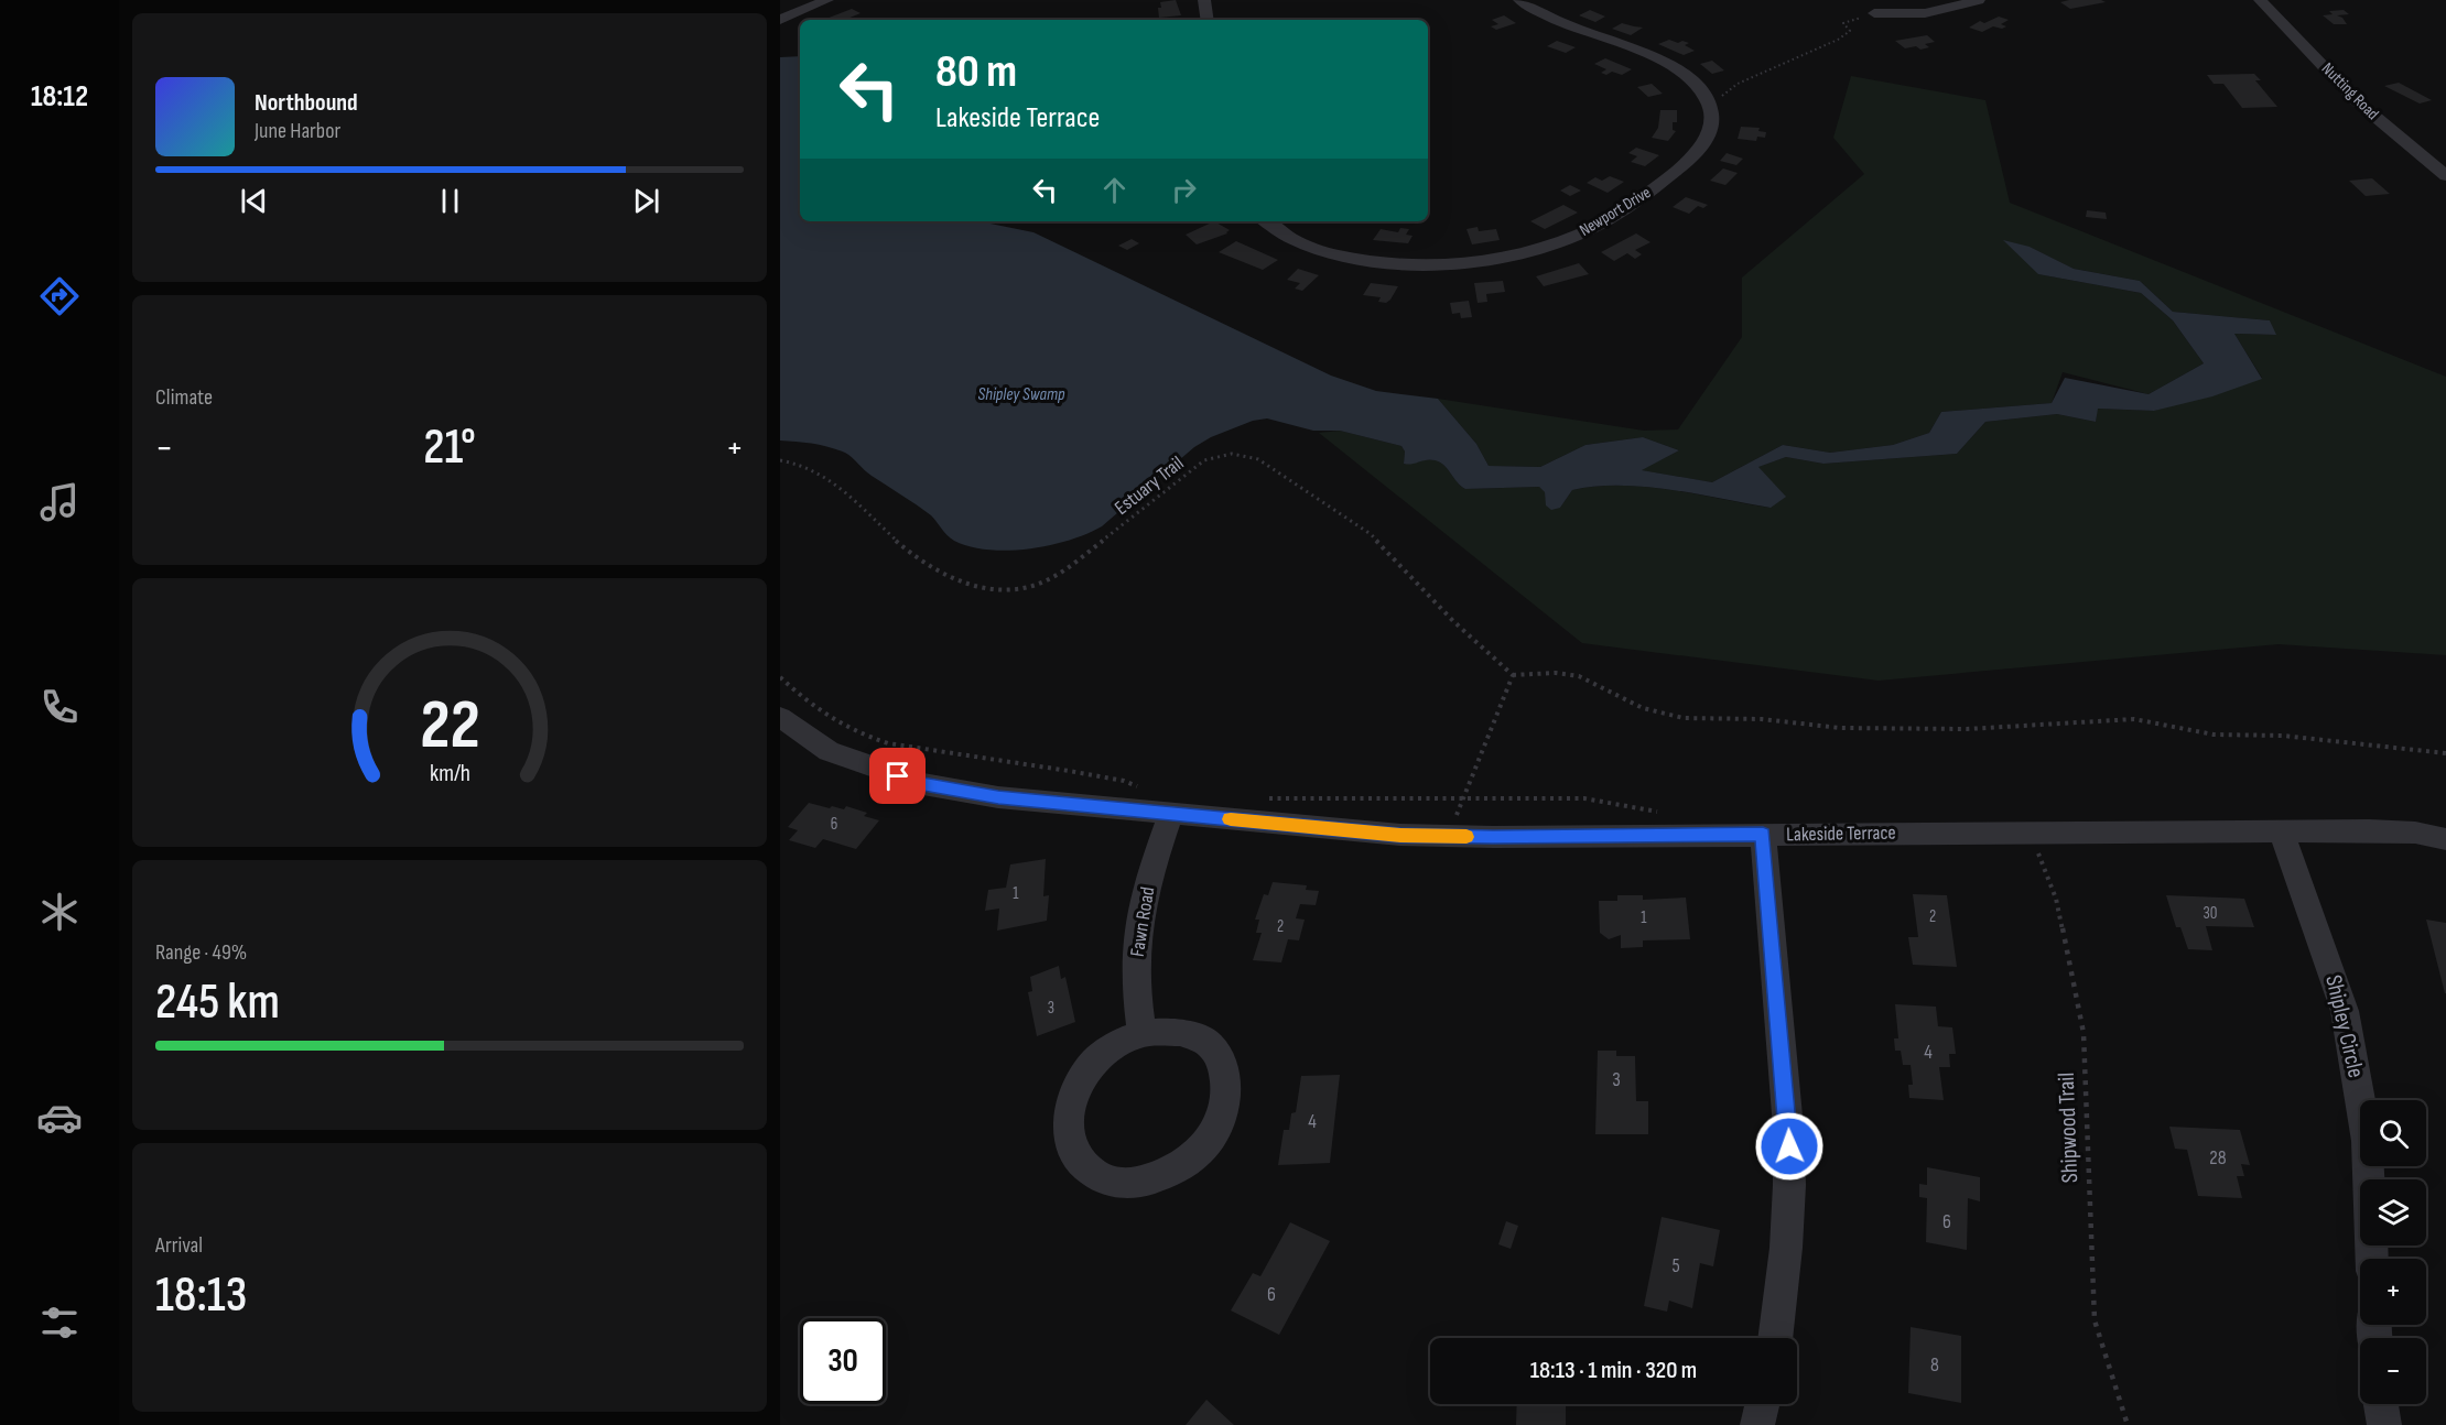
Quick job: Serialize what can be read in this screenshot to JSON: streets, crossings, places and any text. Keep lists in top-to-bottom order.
{
  "streets": {
    "street": [
      "Nutting Road",
      "Newport Drive",
      "Lakeside Terrace",
      "Fawn Road",
      "Shipley Circle"
    ],
    "path": ["Estuary Trail", "Shipwood Trail"]
  },
  "crossings": [
    ["Lakeside Terrace", "Fawn Road"],
    ["Lakeside Terrace", "Shipley Circle"],
    ["Lakeside Terrace", "Shipwood Trail"]
  ],
  "water": ["Shipley Swamp"],
  "house_numbers": [
    "6",
    "1",
    "30",
    "2",
    "1",
    "2",
    "3",
    "4",
    "3",
    "4",
    "28",
    "6",
    "5",
    "6",
    "8"
  ],
  "page": {
    "tabs": "18:12",
    "turn": ["80 m", "Lakeside Terrace"],
    "song": ["Northbound", "June Harbor"],
    "tile": [
      "Climate",
      ["Range · 49%", "245 km"],
      ["Arrival", "18:13"]
    ],
    "heat": ["−", "21°", "+"],
    "map_buttons": ["+", "−"],
    "limit": "30",
    "trip": "18:13 · 1 min · 320 m",
    "gauge": ["22", "km/h"]
  }
}
